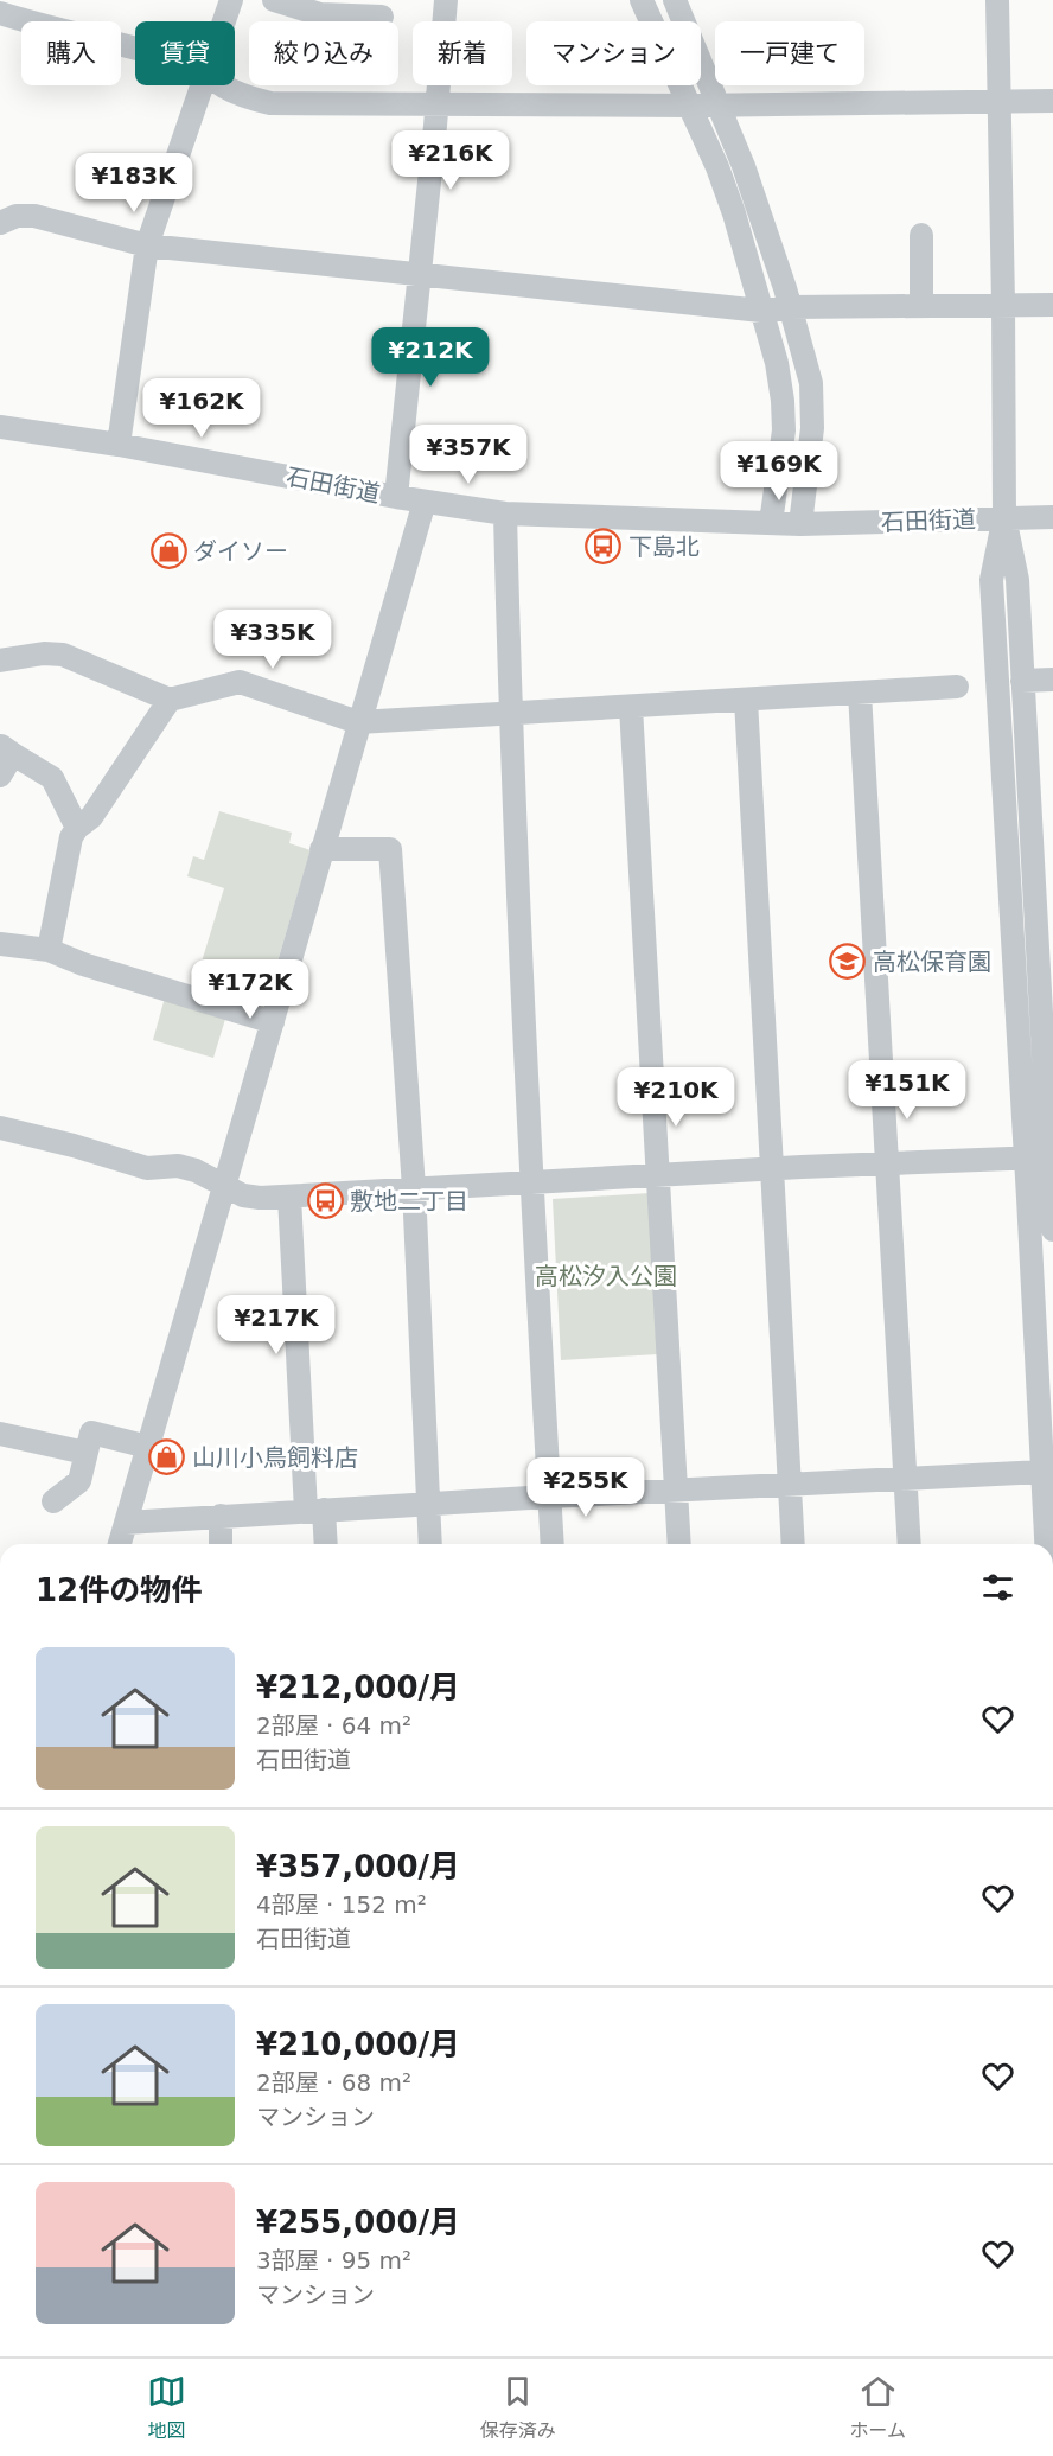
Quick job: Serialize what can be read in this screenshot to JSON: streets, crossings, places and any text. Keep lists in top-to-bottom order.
{
  "streets": {
    "street": ["石田街道"]
  },
  "parks": ["高松汐入公園"],
  "places": {
    "bus stop": ["下島北", "敷地二丁目"],
    "shop": ["ダイソー", "山川小鳥飼料店"],
    "school or university": ["高松保育園"]
  },
  "page": {
    "chip": [
      "購入",
      "賃貸",
      "絞り込み",
      "新着",
      "マンション",
      "一戸建て"
    ],
    "price": [
      "¥216K",
      "¥183K",
      "¥212K",
      "¥162K",
      "¥357K",
      "¥169K",
      "¥335K",
      "¥172K",
      "¥151K",
      "¥210K",
      "¥217K",
      "¥255K"
    ],
    "heading": "12件の物件",
    "list": [
      {
        "name": "¥212,000/月",
        "note": "2部屋 · 64 m² · 石田街道"
      },
      {
        "name": "¥357,000/月",
        "note": "4部屋 · 152 m² · 石田街道"
      },
      {
        "name": "¥210,000/月",
        "note": "2部屋 · 68 m² · マンション"
      },
      {
        "name": "¥255,000/月",
        "note": "3部屋 · 95 m² · マンション"
      }
    ],
    "tabs": ["地図", "保存済み", "ホーム"]
  }
}
